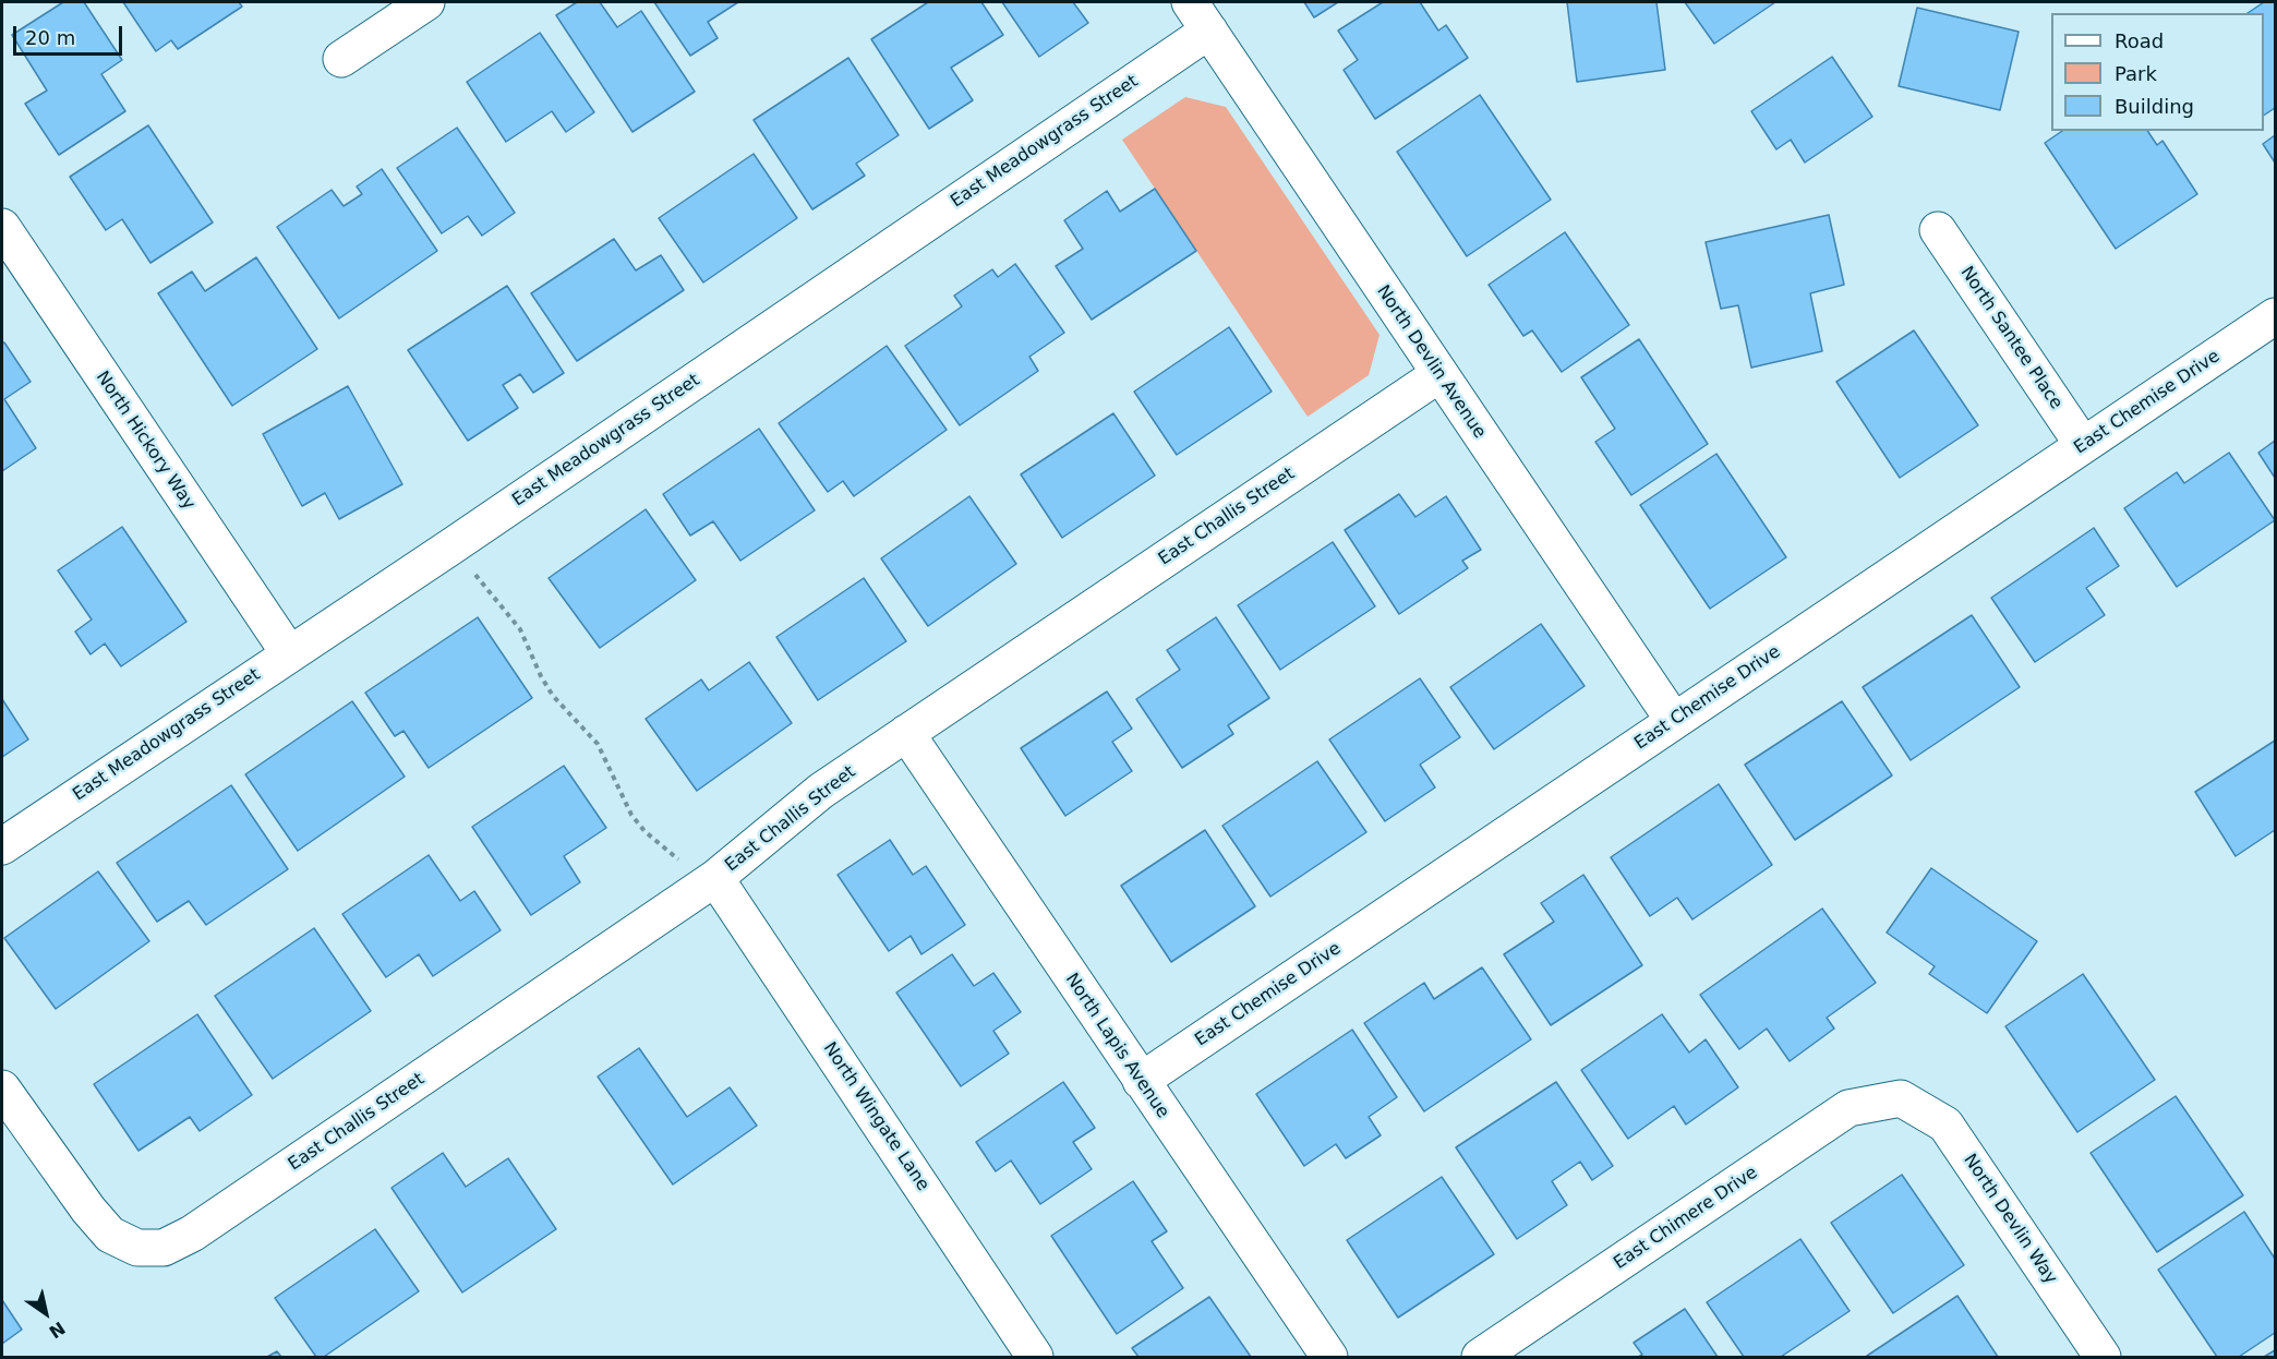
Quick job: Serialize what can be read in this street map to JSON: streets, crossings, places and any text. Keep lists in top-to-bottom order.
{
  "streets": {
    "street": [
      "East Meadowgrass Street",
      "North Santee Place",
      "North Devlin Avenue",
      "East Chemise Drive",
      "North Hickory Way",
      "East Challis Street",
      "North Lapis Avenue",
      "North Wingate Lane",
      "East Chimere Drive",
      "North Devlin Way"
    ]
  },
  "crossings": [
    ["East Meadowgrass Street", "North Devlin Avenue"],
    ["East Meadowgrass Street", "North Hickory Way"],
    ["North Santee Place", "East Chemise Drive"],
    ["North Devlin Avenue", "East Chemise Drive"],
    ["North Devlin Avenue", "East Challis Street"],
    ["East Chemise Drive", "North Lapis Avenue"],
    ["East Challis Street", "North Lapis Avenue"],
    ["East Challis Street", "North Wingate Lane"],
    ["East Chimere Drive", "North Devlin Way"]
  ],
  "legend": ["Road", "Park", "Building"],
  "scale_bar": "20 m",
  "north": "bottom right"
}
